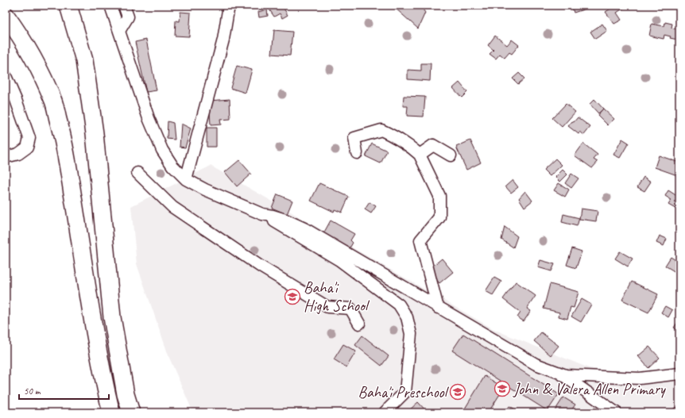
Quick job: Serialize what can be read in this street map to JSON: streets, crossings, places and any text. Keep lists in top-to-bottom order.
{
  "places": {
    "school or university": ["Baha'i High School", "John & Valera Allen Primary", "Baha'i Preschool"]
  },
  "scale_bar": "50 m"
}
